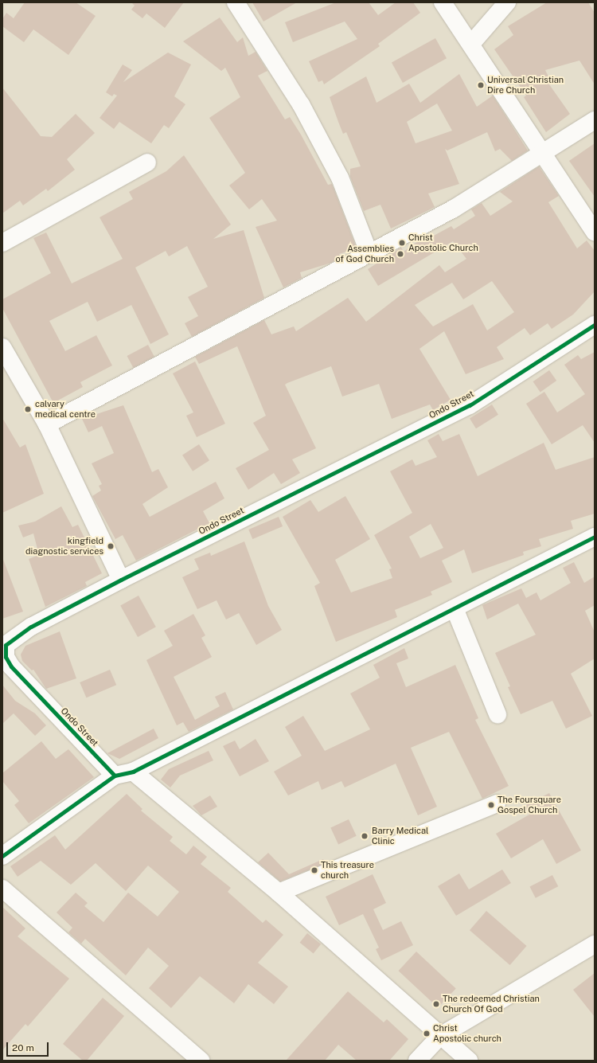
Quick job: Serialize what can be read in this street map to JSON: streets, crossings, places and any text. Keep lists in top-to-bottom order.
{
  "streets": {
    "street": ["Ondo Street"]
  },
  "places": [
    "Universal Christian Dire Church",
    "Christ Apostolic Church",
    "Assemblies of God Church",
    "calvary medical centre",
    "kingfield diagnostic services",
    "The Foursquare Gospel Church",
    "Barry Medical Clinic",
    "This treasure church",
    "The redeemed Christian Church Of God",
    "Christ Apostolic church"
  ],
  "scale_bar": "20 m"
}
